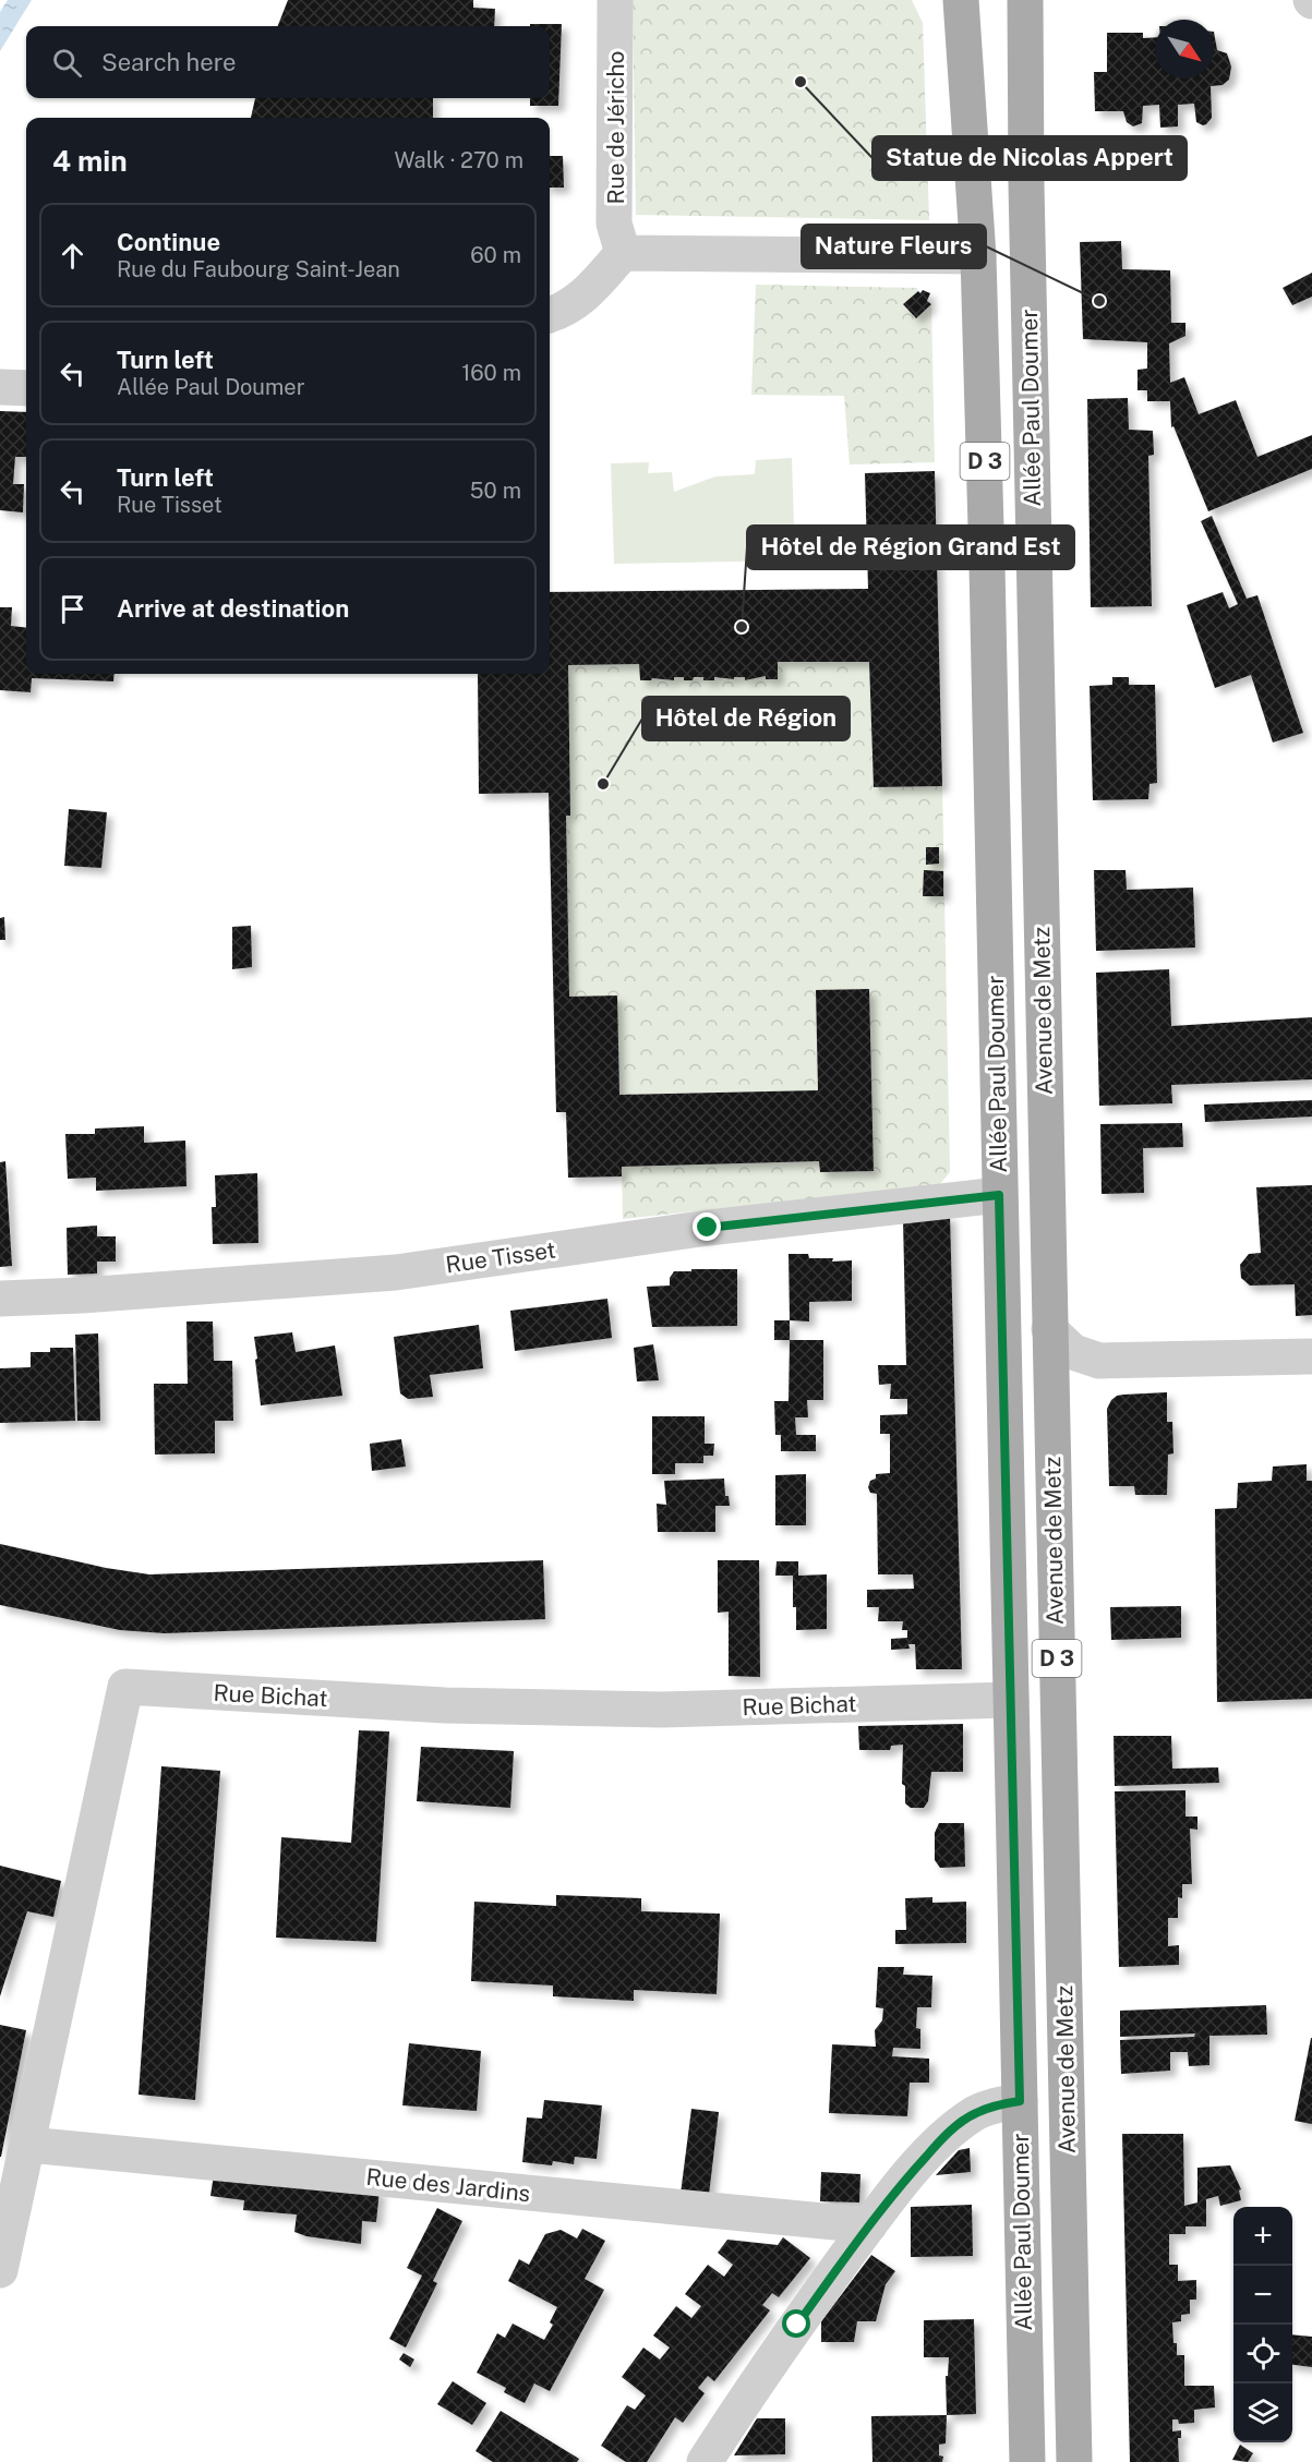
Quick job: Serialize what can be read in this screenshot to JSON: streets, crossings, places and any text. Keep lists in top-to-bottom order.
{
  "streets": {
    "main road": ["Allée Paul Doumer", "D 3", "Avenue de Metz"],
    "street": [
      "Rue de Jéricho",
      "Rue Tisset",
      "Rue Bichat",
      "Rue des Jardins"
    ]
  },
  "crossings": [
    ["Allée Paul Doumer", "Avenue de Metz"],
    ["Allée Paul Doumer", "Rue Tisset"],
    ["Allée Paul Doumer", "Rue Bichat"],
    ["Rue Bichat", "Rue des Jardins"]
  ],
  "places": [
    "Statue de Nicolas Appert",
    "Nature Fleurs",
    "Hôtel de Région Grand Est",
    "Hôtel de Région"
  ],
  "north": "bottom right",
  "page": {
    "search": "Search here",
    "heading": ["4 min", "Walk · 270 m"],
    "list": [
      ["Continue", "Rue du Faubourg Saint-Jean", "60 m"],
      ["Turn left", "Allée Paul Doumer", "160 m"],
      ["Turn left", "Rue Tisset", "50 m"],
      "Arrive at destination"
    ],
    "map_buttons": ["+", "−"]
  }
}
